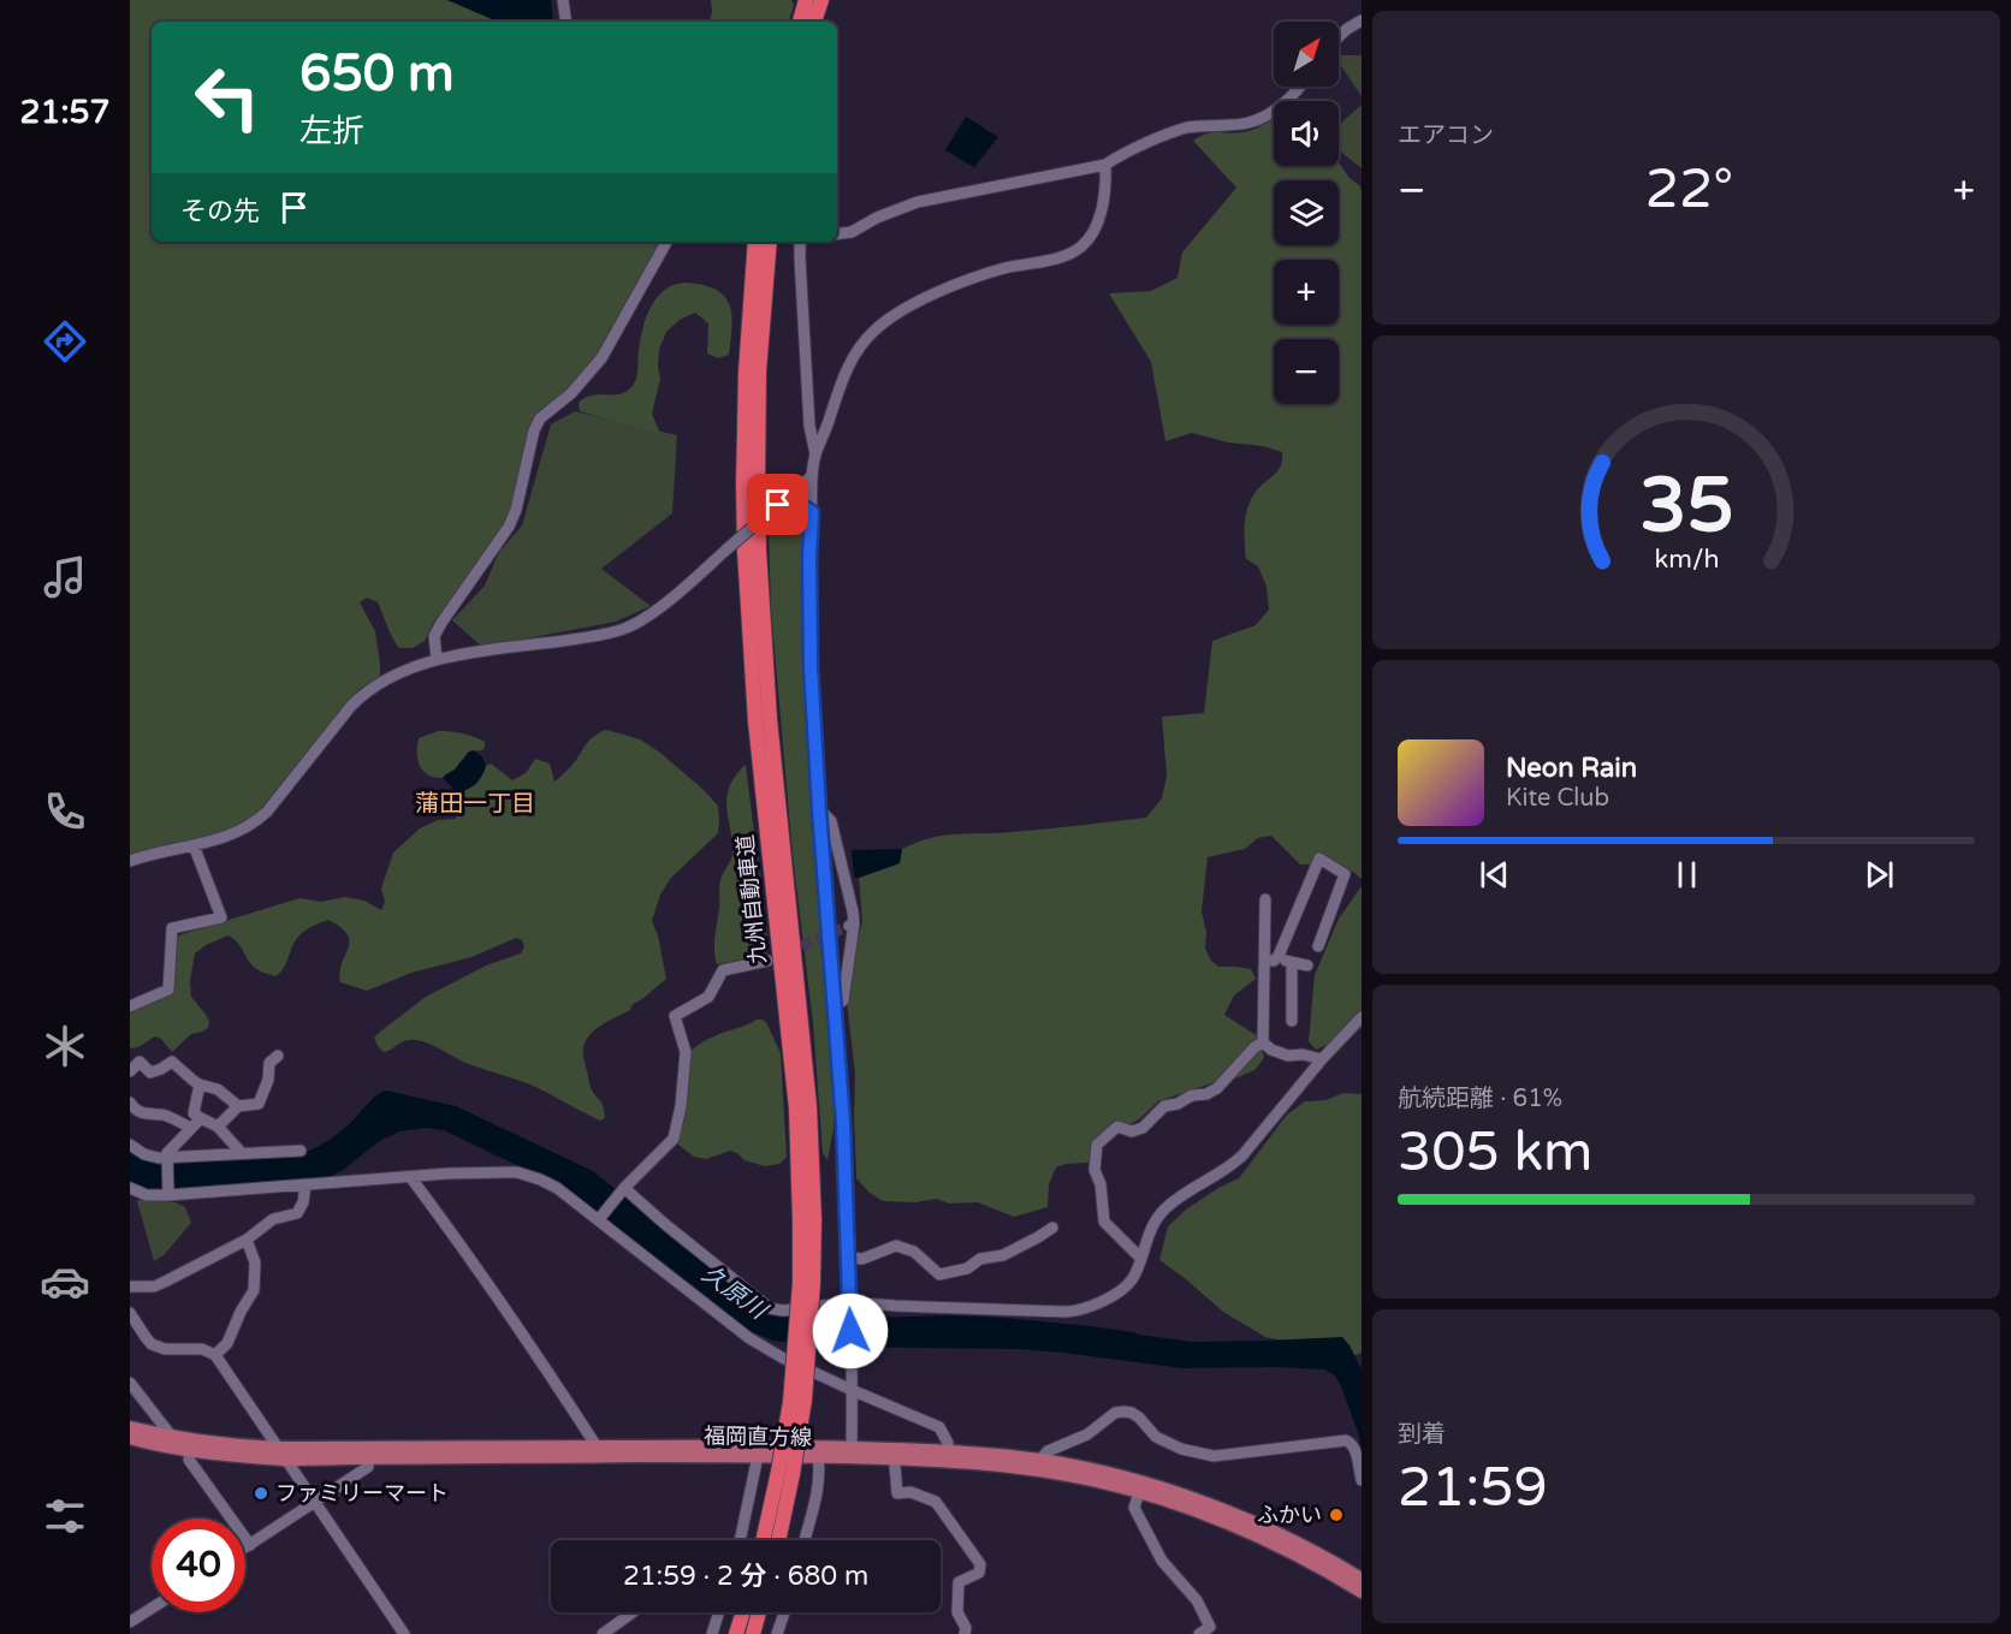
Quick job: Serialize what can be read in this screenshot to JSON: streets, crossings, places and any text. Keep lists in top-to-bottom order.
{
  "streets": {
    "highway": ["九州自動車道"],
    "main road": ["福岡直方線"]
  },
  "districts": ["蒲田一丁目"],
  "water": ["久原川"],
  "places": ["ファミリーマート", "ふかい"],
  "north": "top right",
  "page": {
    "tabs": "21:57",
    "tile": [
      "エアコン",
      ["航続距離 · 61%", "305 km"],
      ["到着", "21:59"]
    ],
    "map_buttons": ["+", "−"],
    "turn": ["650 m", "左折"],
    "heat": ["−", "22°", "+"],
    "then": "その先",
    "song": ["Neon Rain", "Kite Club"],
    "limit": "40",
    "trip": "21:59 · 2 分 · 680 m",
    "gauge": ["35", "km/h"]
  }
}
